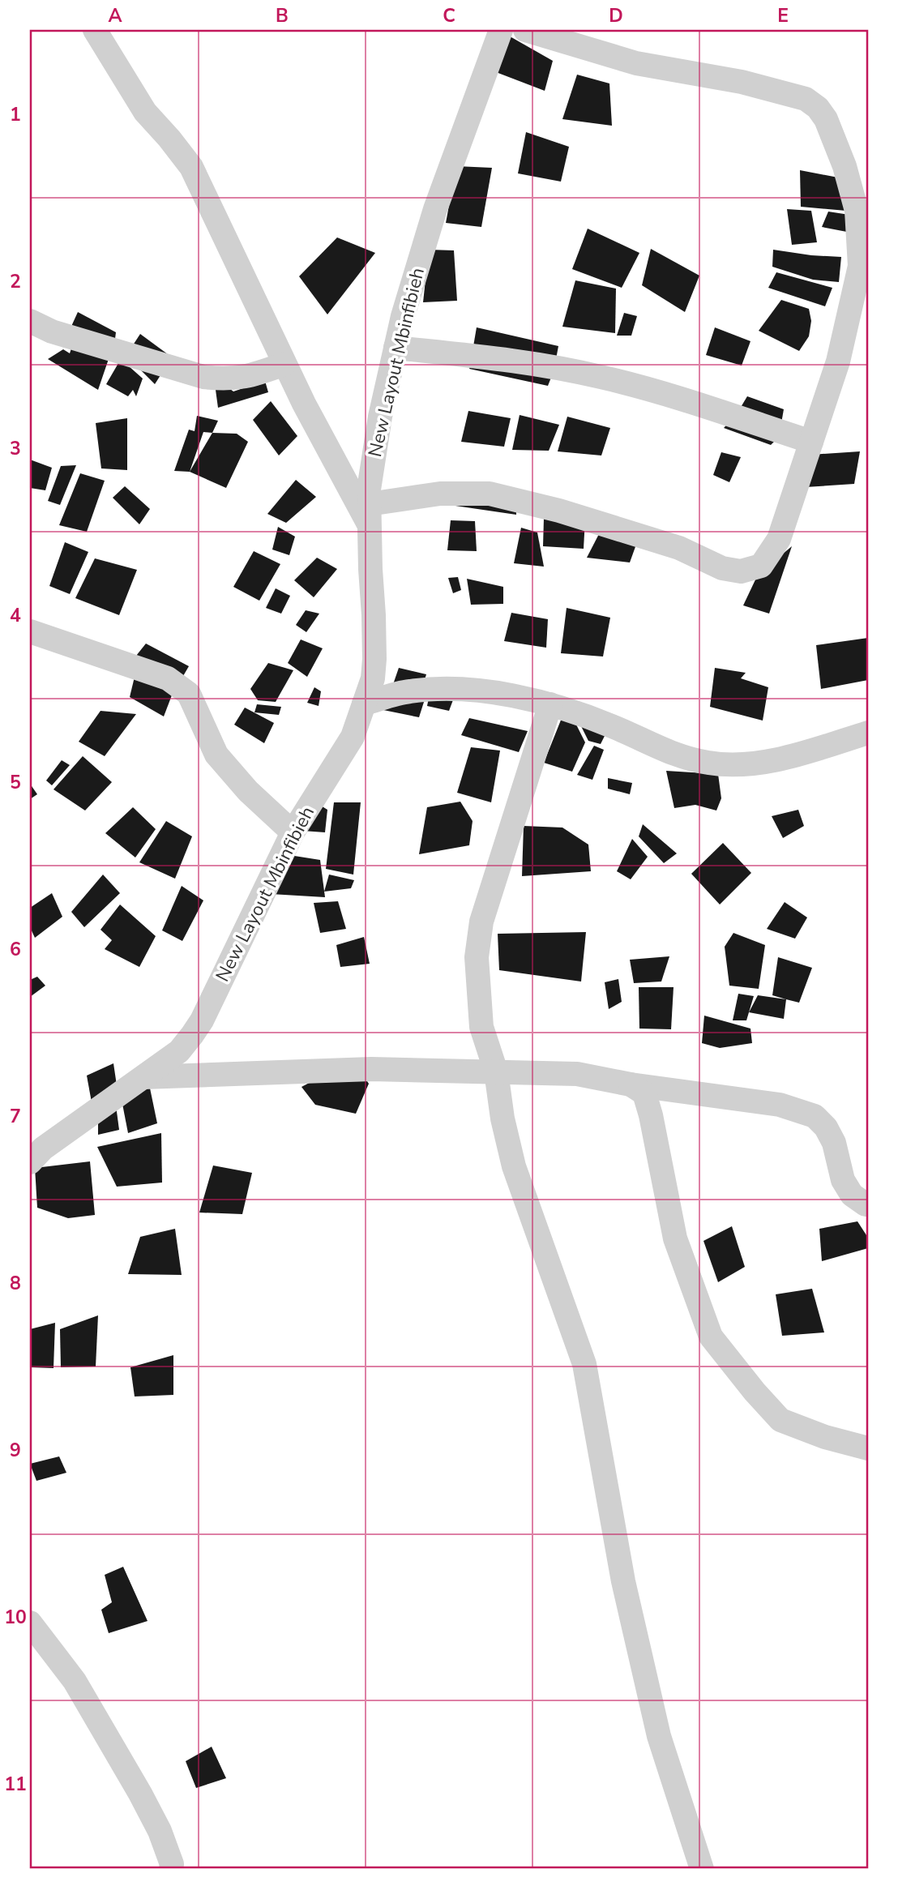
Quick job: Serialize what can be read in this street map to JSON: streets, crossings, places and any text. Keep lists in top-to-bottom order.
{
  "streets": {
    "street": ["New Layout Mbinfibieh"]
  },
  "grid": {
    "columns": [
      "A",
      "B",
      "C",
      "D",
      "E"
    ],
    "rows": [
      "1",
      "2",
      "3",
      "4",
      "5",
      "6",
      "7",
      "8",
      "9",
      "10",
      "11"
    ]
  }
}
